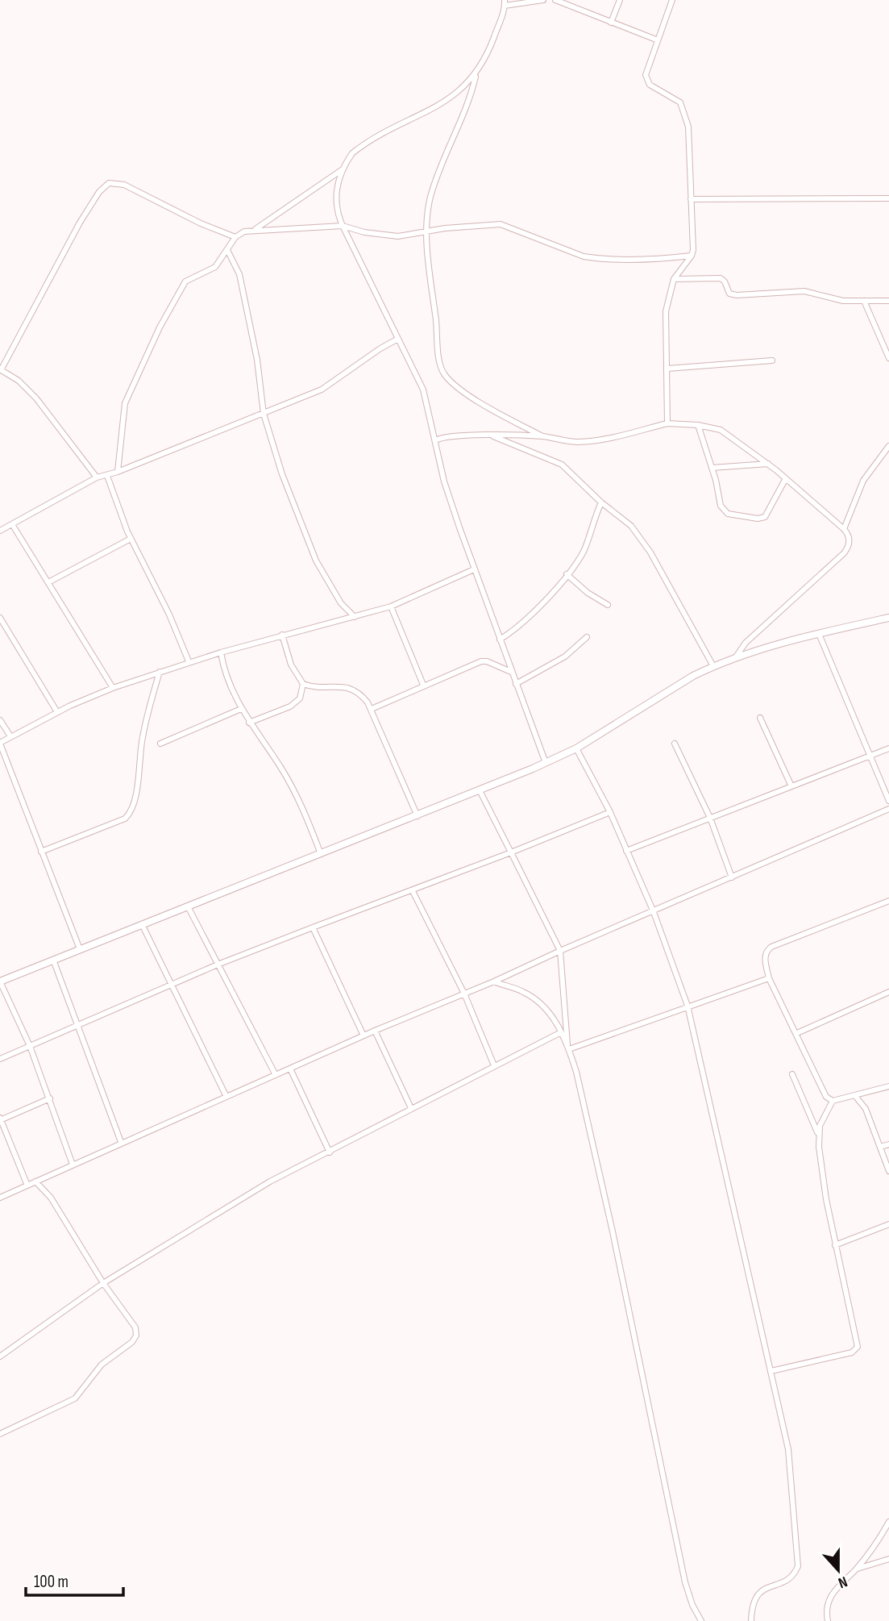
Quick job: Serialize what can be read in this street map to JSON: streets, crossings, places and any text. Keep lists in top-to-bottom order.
{
  "scale_bar": "100 m",
  "north": "bottom"
}
